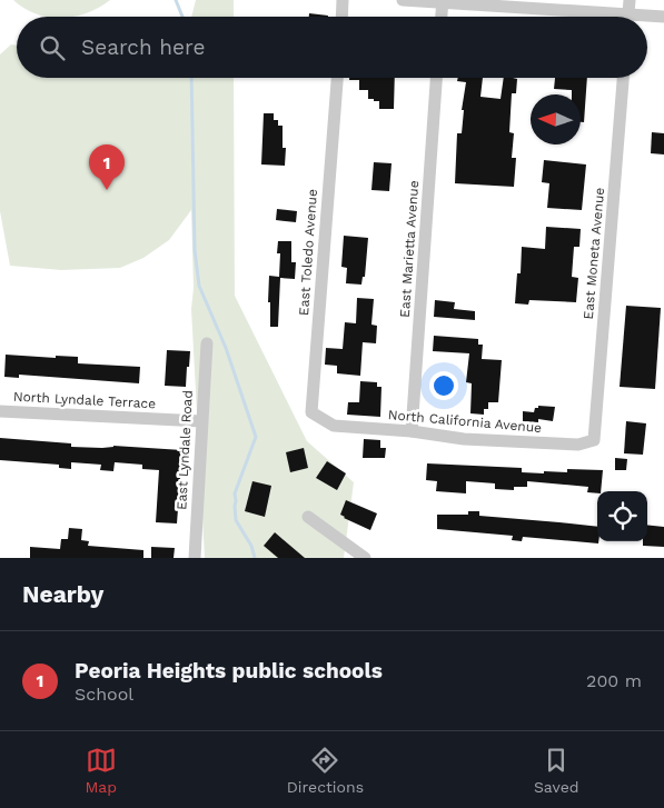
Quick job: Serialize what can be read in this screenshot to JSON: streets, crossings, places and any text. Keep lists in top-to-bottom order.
{
  "streets": {
    "street": [
      "East Marietta Avenue",
      "East Toledo Avenue",
      "East Moneta Avenue",
      "North Lyndale Terrace",
      "North California Avenue",
      "East Lyndale Road"
    ]
  },
  "crossings": [
    ["East Marietta Avenue", "North California Avenue"],
    ["East Toledo Avenue", "North California Avenue"],
    ["East Moneta Avenue", "North California Avenue"],
    ["North Lyndale Terrace", "East Lyndale Road"]
  ],
  "north": "left",
  "page": {
    "search": "Search here",
    "pins": "1",
    "heading": "Nearby",
    "list": [
      {
        "mark": "1",
        "name": "Peoria Heights public schools",
        "note": "School",
        "value": "200 m"
      }
    ],
    "nav": ["Map", "Directions", "Saved"]
  }
}
